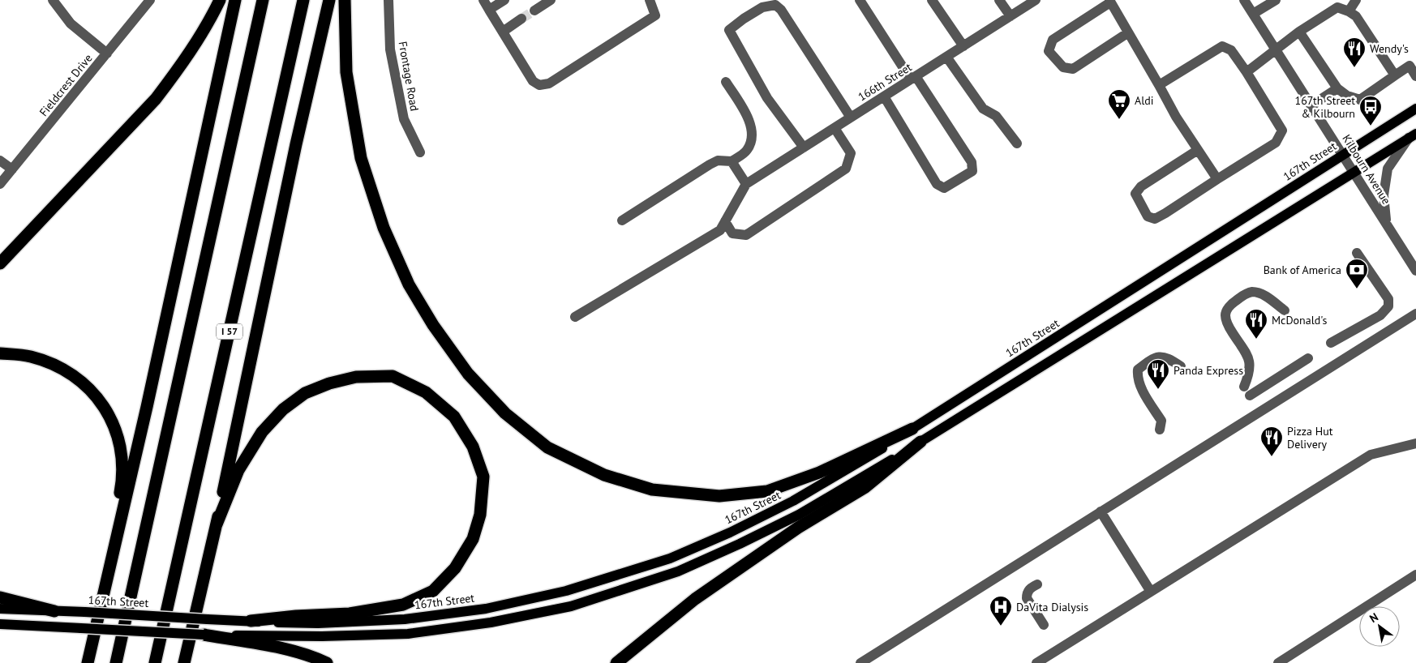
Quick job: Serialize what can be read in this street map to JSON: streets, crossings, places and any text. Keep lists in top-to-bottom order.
{
  "streets": {
    "highway": ["I 57"],
    "main road": ["167th Street"],
    "street": [
      "Frontage Road",
      "166th Street",
      "Fieldcrest Drive",
      "Kilbourn Avenue"
    ]
  },
  "crossings": [
    ["167th Street", "Kilbourn Avenue"]
  ],
  "places": {
    "restaurant": [
      "Wendy's",
      "McDonald's",
      "Panda Express",
      "Pizza Hut Delivery"
    ],
    "supermarket": ["Aldi"],
    "bus stop": ["167th Street & Kilbourn"],
    "bank": ["Bank of America"],
    "hospital": ["DaVita Dialysis"]
  },
  "north": "top left"
}
